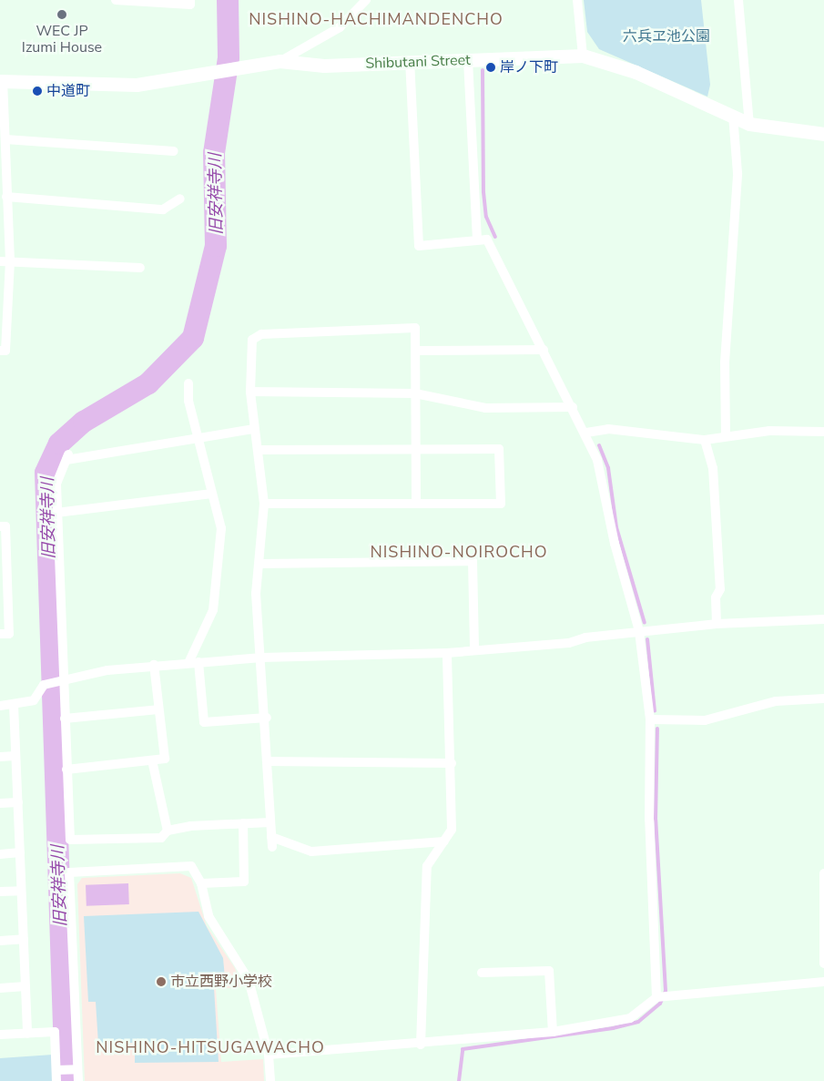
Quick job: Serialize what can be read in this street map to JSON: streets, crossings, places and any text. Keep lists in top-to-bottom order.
{
  "streets": {
    "main road": ["Shibutani Street"]
  },
  "districts": ["NISHINO-HACHIMANDENCHO", "NISHINO-NOIROCHO", "NISHINO-HITSUGAWACHO"],
  "water": ["旧安祥寺川"],
  "parks": ["六兵ヱ池公園"],
  "places": [
    "WEC JP Izumi House",
    "岸ノ下町",
    "中道町",
    "市立西野小学校"
  ]
}
